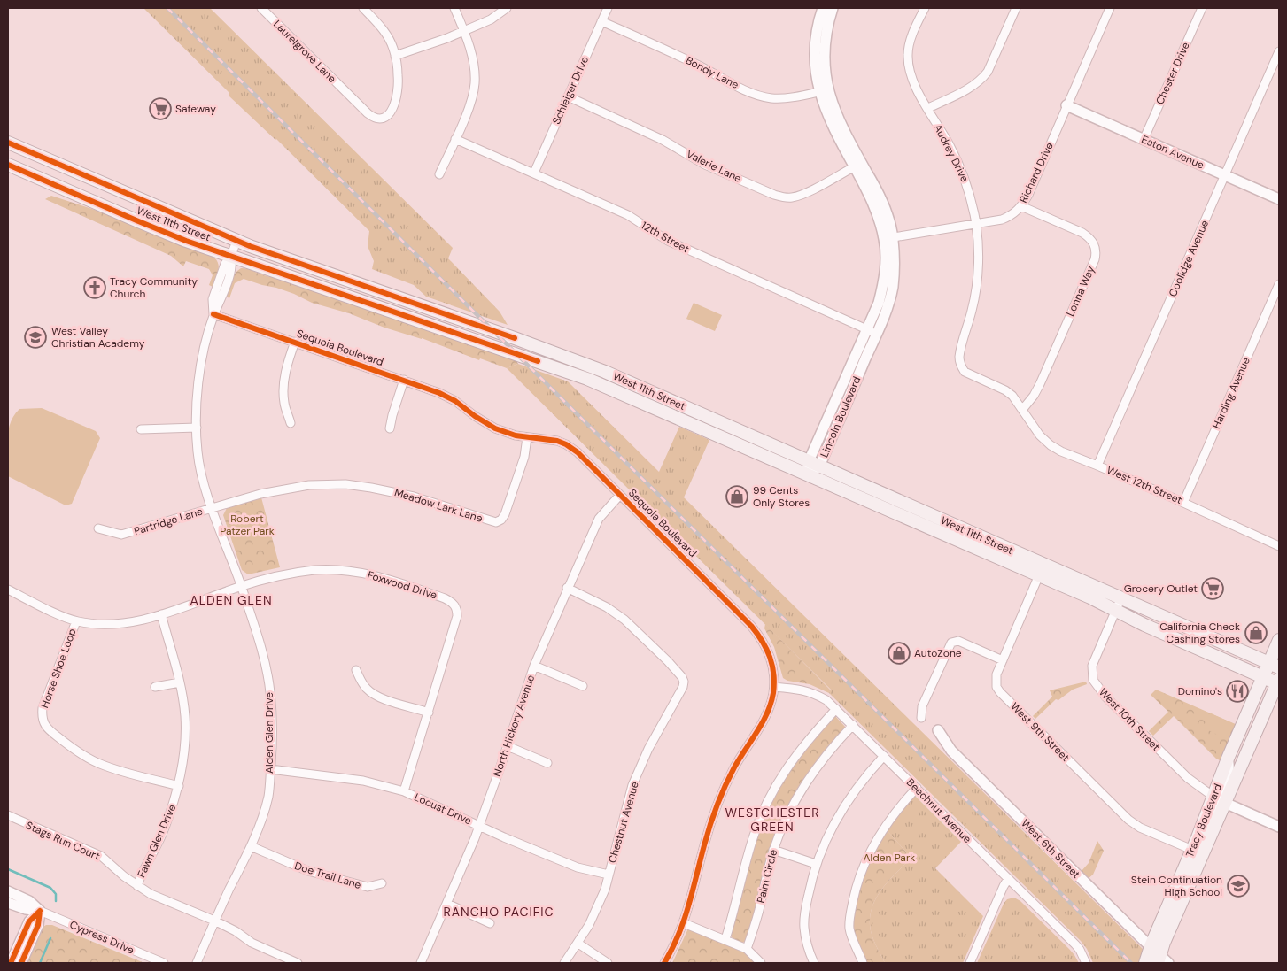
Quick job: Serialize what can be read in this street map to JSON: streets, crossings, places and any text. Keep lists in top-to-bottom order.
{
  "streets": {
    "main road": ["West 11th Street", "Tracy Boulevard"],
    "street": [
      "Laurelgrove Lane",
      "Bondy Lane",
      "Chester Drive",
      "Schleiger Drive",
      "Eaton Avenue",
      "Audrey Drive",
      "Valerie Lane",
      "Richard Drive",
      "12th Street",
      "Coolidge Avenue",
      "Lonna Way",
      "Sequoia Boulevard",
      "Harding Avenue",
      "Lincoln Boulevard",
      "West 12th Street",
      "Meadow Lark Lane",
      "Partridge Lane",
      "Foxwood Drive",
      "Horse Shoe Loop",
      "West 10th Street",
      "North Hickory Avenue",
      "West 9th Street",
      "Alden Glen Drive",
      "Locust Drive",
      "Beechnut Avenue",
      "Chestnut Avenue",
      "Stags Run Court",
      "Fawn Glen Drive",
      "West 6th Street",
      "Doe Trail Lane",
      "Palm Circle",
      "Cypress Drive"
    ]
  },
  "crossings": [
    ["Bondy Lane", "Schleiger Drive"],
    ["Bondy Lane", "Lincoln Boulevard"],
    ["Chester Drive", "Eaton Avenue"],
    ["Schleiger Drive", "Valerie Lane"],
    ["Schleiger Drive", "12th Street"],
    ["Eaton Avenue", "Richard Drive"],
    ["Eaton Avenue", "Coolidge Avenue"],
    ["Audrey Drive", "Richard Drive"],
    ["Audrey Drive", "West 12th Street"],
    ["Valerie Lane", "Lincoln Boulevard"],
    ["Richard Drive", "Lonna Way"],
    ["Richard Drive", "Lincoln Boulevard"],
    ["West 11th Street", "Lincoln Boulevard"],
    ["West 11th Street", "West 10th Street"],
    ["West 11th Street", "West 9th Street"],
    ["West 11th Street", "Alden Glen Drive"],
    ["West 11th Street", "Tracy Boulevard"],
    ["12th Street", "Lincoln Boulevard"],
    ["Coolidge Avenue", "West 12th Street"],
    ["Lonna Way", "West 12th Street"],
    ["Sequoia Boulevard", "Meadow Lark Lane"],
    ["Sequoia Boulevard", "North Hickory Avenue"],
    ["Sequoia Boulevard", "Alden Glen Drive"],
    ["Sequoia Boulevard", "Beechnut Avenue"],
    ["Harding Avenue", "West 12th Street"],
    ["Meadow Lark Lane", "Partridge Lane"],
    ["Meadow Lark Lane", "Alden Glen Drive"],
    ["Partridge Lane", "Alden Glen Drive"],
    ["Foxwood Drive", "Horse Shoe Loop"],
    ["Foxwood Drive", "Alden Glen Drive"],
    ["Foxwood Drive", "Locust Drive"],
    ["Foxwood Drive", "Fawn Glen Drive"],
    ["Horse Shoe Loop", "Fawn Glen Drive"],
    ["West 10th Street", "Tracy Boulevard"],
    ["North Hickory Avenue", "Locust Drive"],
    ["North Hickory Avenue", "Chestnut Avenue"],
    ["West 9th Street", "Tracy Boulevard"],
    ["Alden Glen Drive", "Locust Drive"],
    ["Alden Glen Drive", "Stags Run Court"],
    ["Alden Glen Drive", "Doe Trail Lane"],
    ["Locust Drive", "Chestnut Avenue"],
    ["Beechnut Avenue", "Palm Circle"],
    ["Tracy Boulevard", "West 6th Street"],
    ["Stags Run Court", "Fawn Glen Drive"]
  ],
  "districts": ["ALDEN GLEN", "WESTCHESTER GREEN", "RANCHO PACIFIC"],
  "parks": ["Robert Patzer Park", "Alden Park"],
  "places": {
    "supermarket": ["Safeway", "Grocery Outlet"],
    "church": ["Tracy Community Church"],
    "school or university": ["West Valley Christian Academy", "Stein Continuation High School"],
    "shop": ["99 Cents Only Stores", "California Check Cashing Stores", "AutoZone"],
    "restaurant": ["Domino's"]
  }
}
